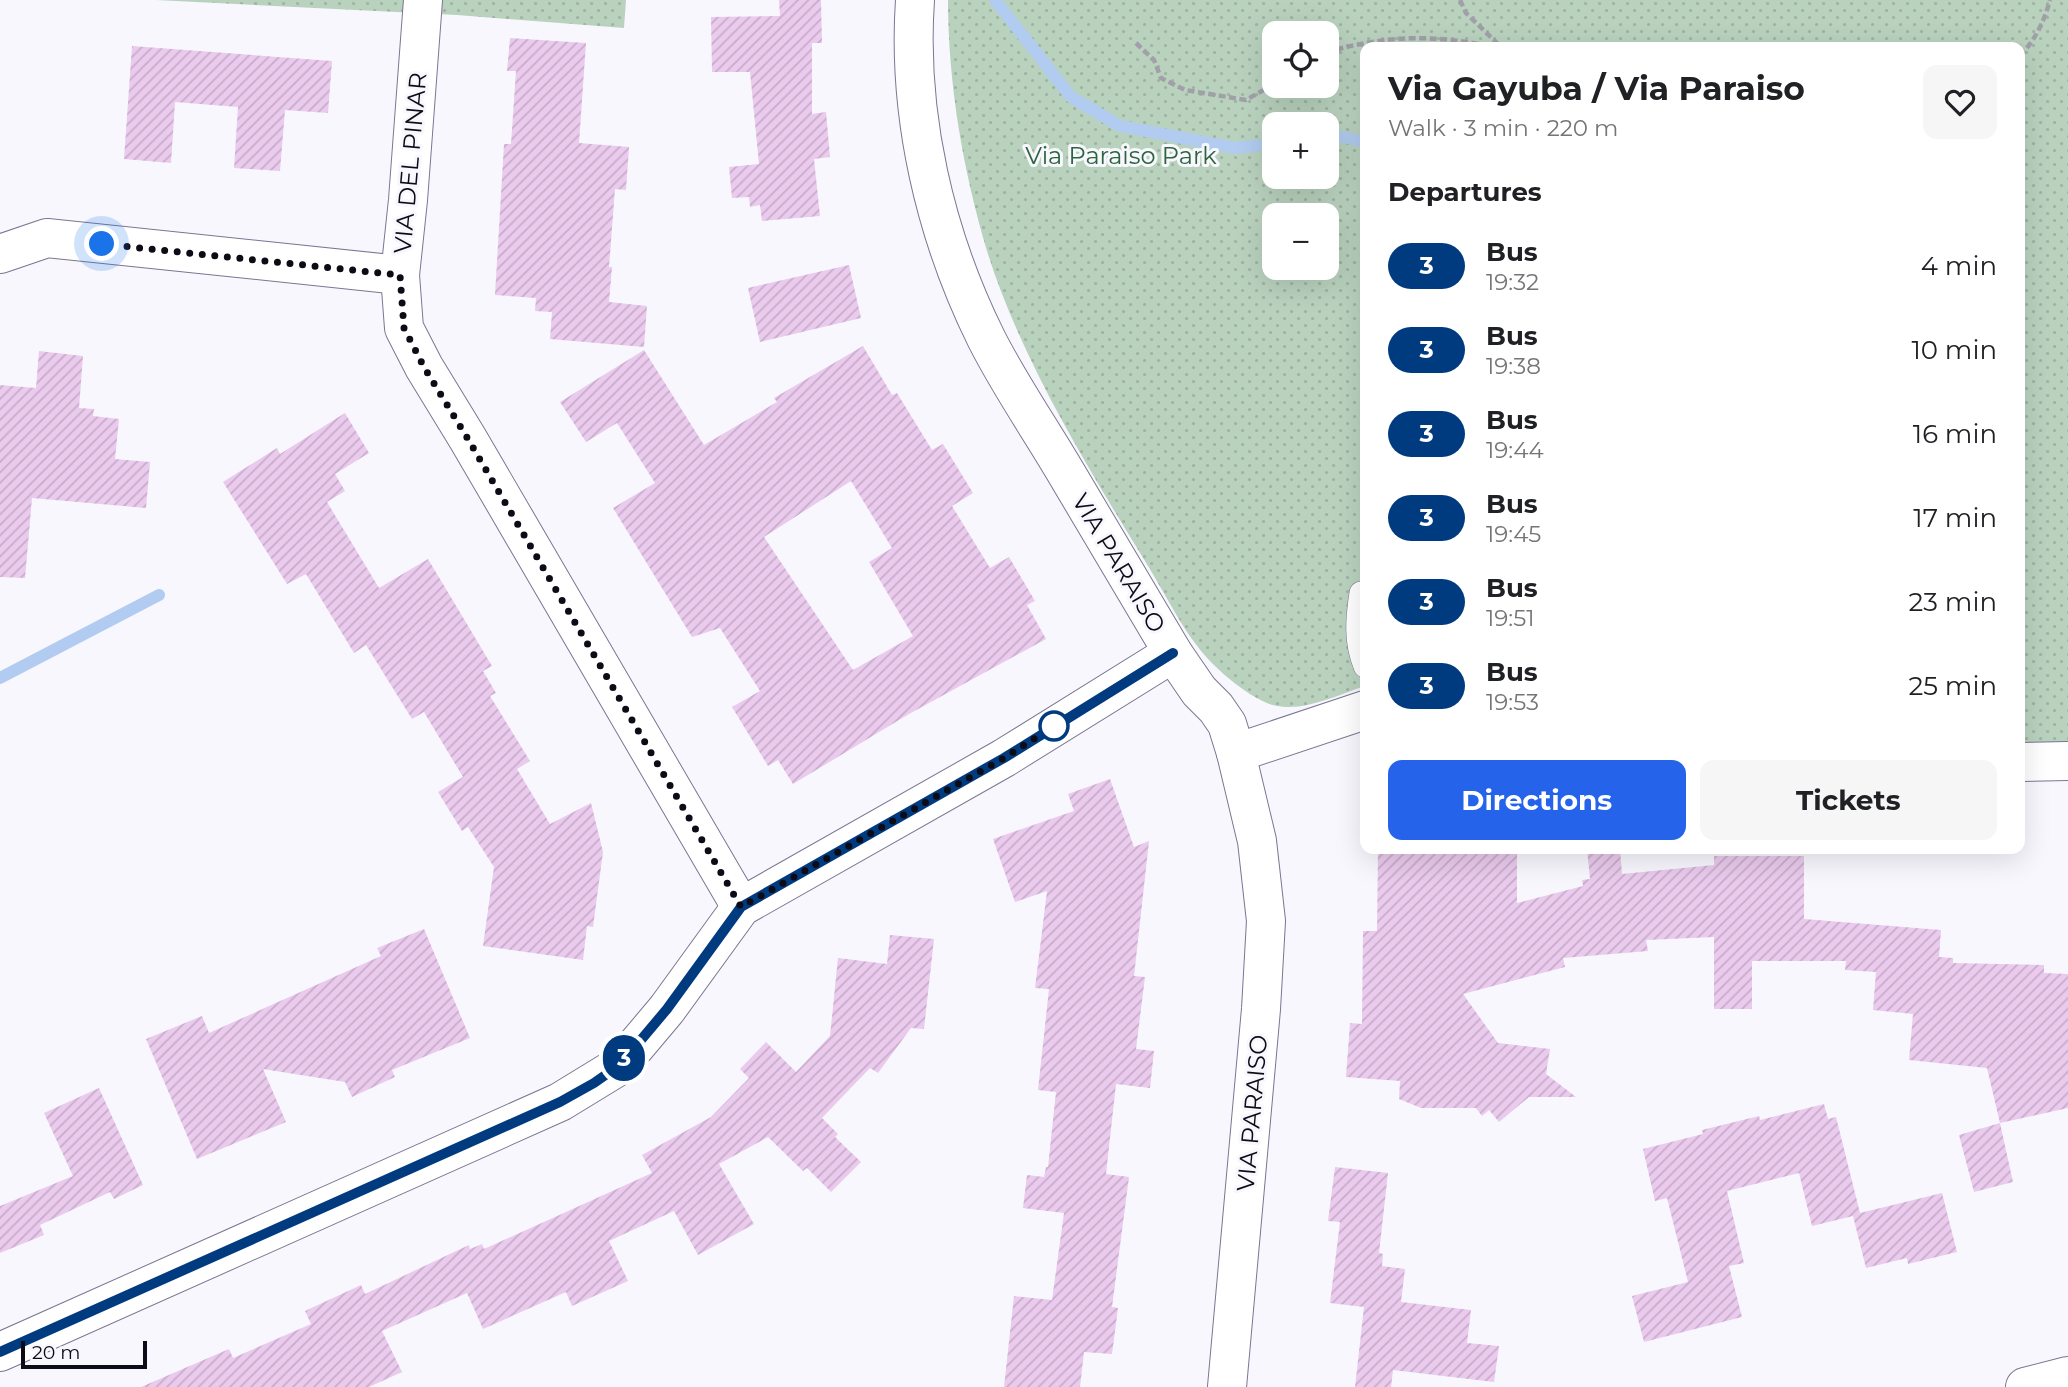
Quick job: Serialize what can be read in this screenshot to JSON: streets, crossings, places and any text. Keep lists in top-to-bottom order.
{
  "streets": {
    "street": ["VIA DEL PINAR", "VIA PARAISO"]
  },
  "parks": ["Via Paraiso Park"],
  "lines": ["bus line 3"],
  "scale_bar": "20 m",
  "page": {
    "on_map": "3",
    "map_buttons": ["+", "−"],
    "heading": [
      ["Via Gayuba / Via Paraiso", "Walk · 3 min · 220 m"],
      "Departures"
    ],
    "list": [
      {
        "mark": "3",
        "name": "Bus",
        "note": "19:32",
        "value": "4 min"
      },
      {
        "mark": "3",
        "name": "Bus",
        "note": "19:38",
        "value": "10 min"
      },
      {
        "mark": "3",
        "name": "Bus",
        "note": "19:44",
        "value": "16 min"
      },
      {
        "mark": "3",
        "name": "Bus",
        "note": "19:45",
        "value": "17 min"
      },
      {
        "mark": "3",
        "name": "Bus",
        "note": "19:51",
        "value": "23 min"
      },
      {
        "mark": "3",
        "name": "Bus",
        "note": "19:53",
        "value": "25 min"
      }
    ],
    "buttons": ["Directions", "Tickets"],
    "scale": "20 m"
  }
}
